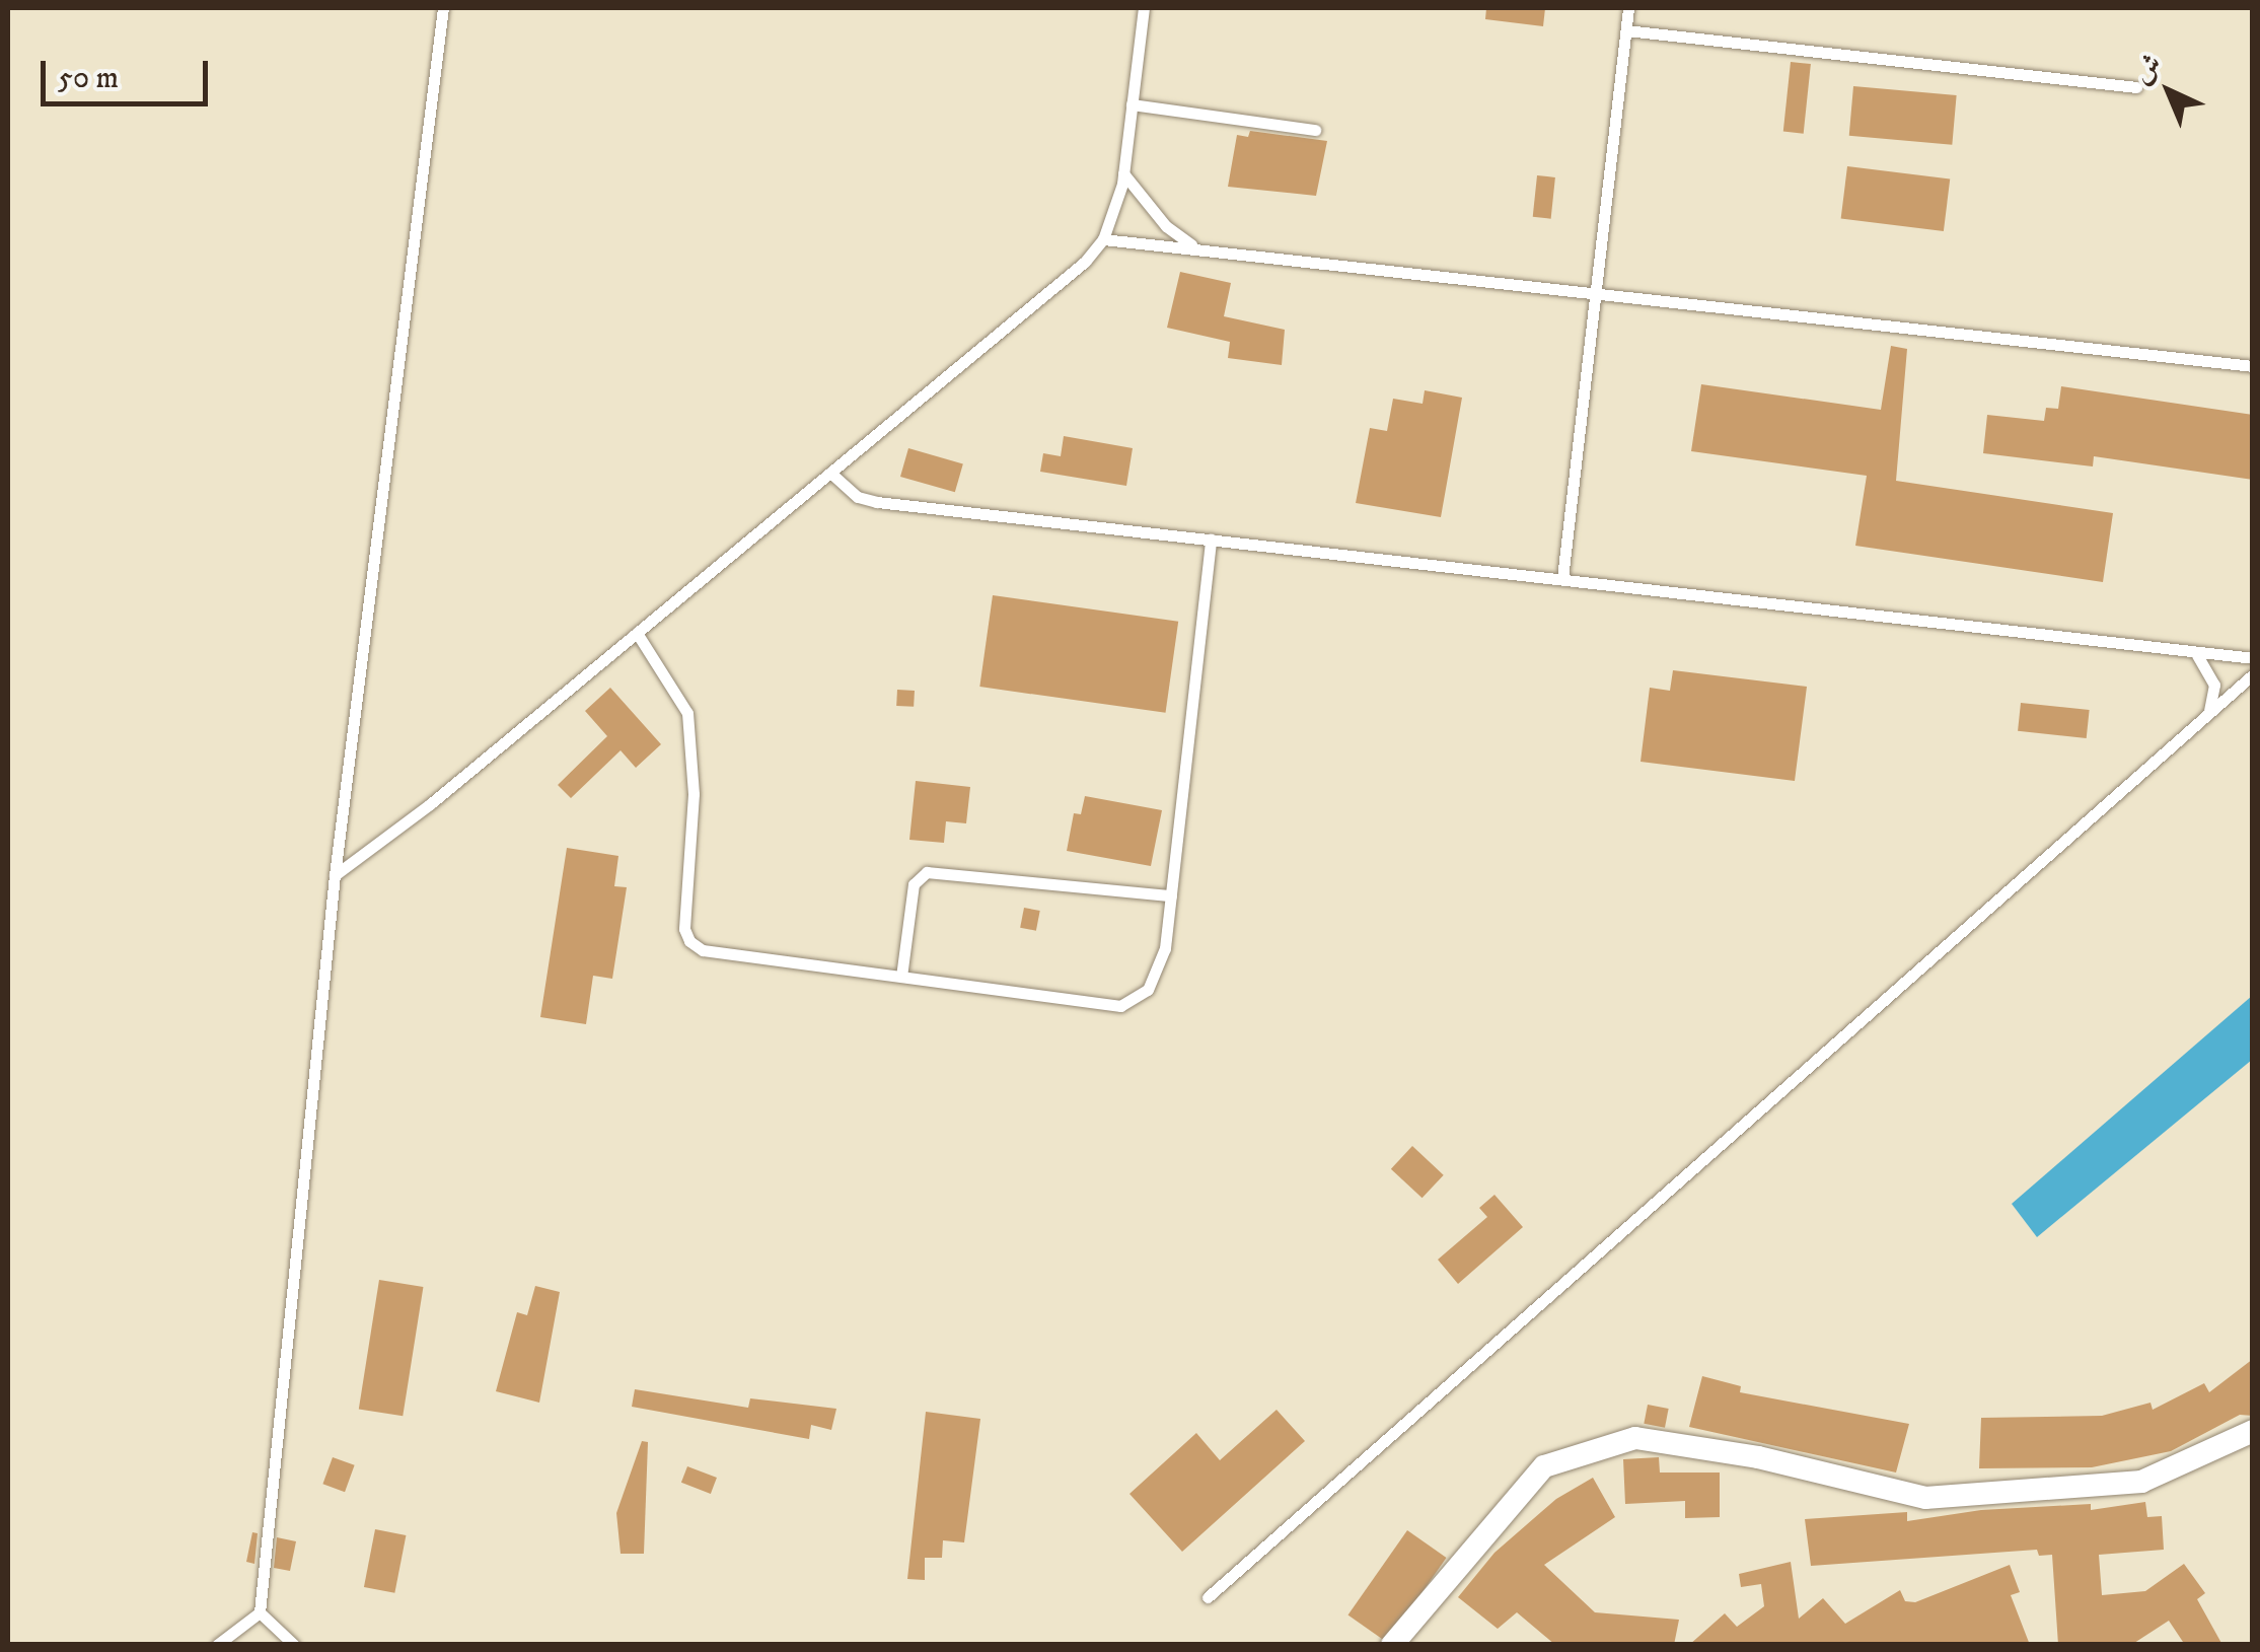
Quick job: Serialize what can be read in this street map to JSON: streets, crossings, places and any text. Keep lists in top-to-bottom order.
{
  "scale_bar": "50 m",
  "north": "top left"
}
